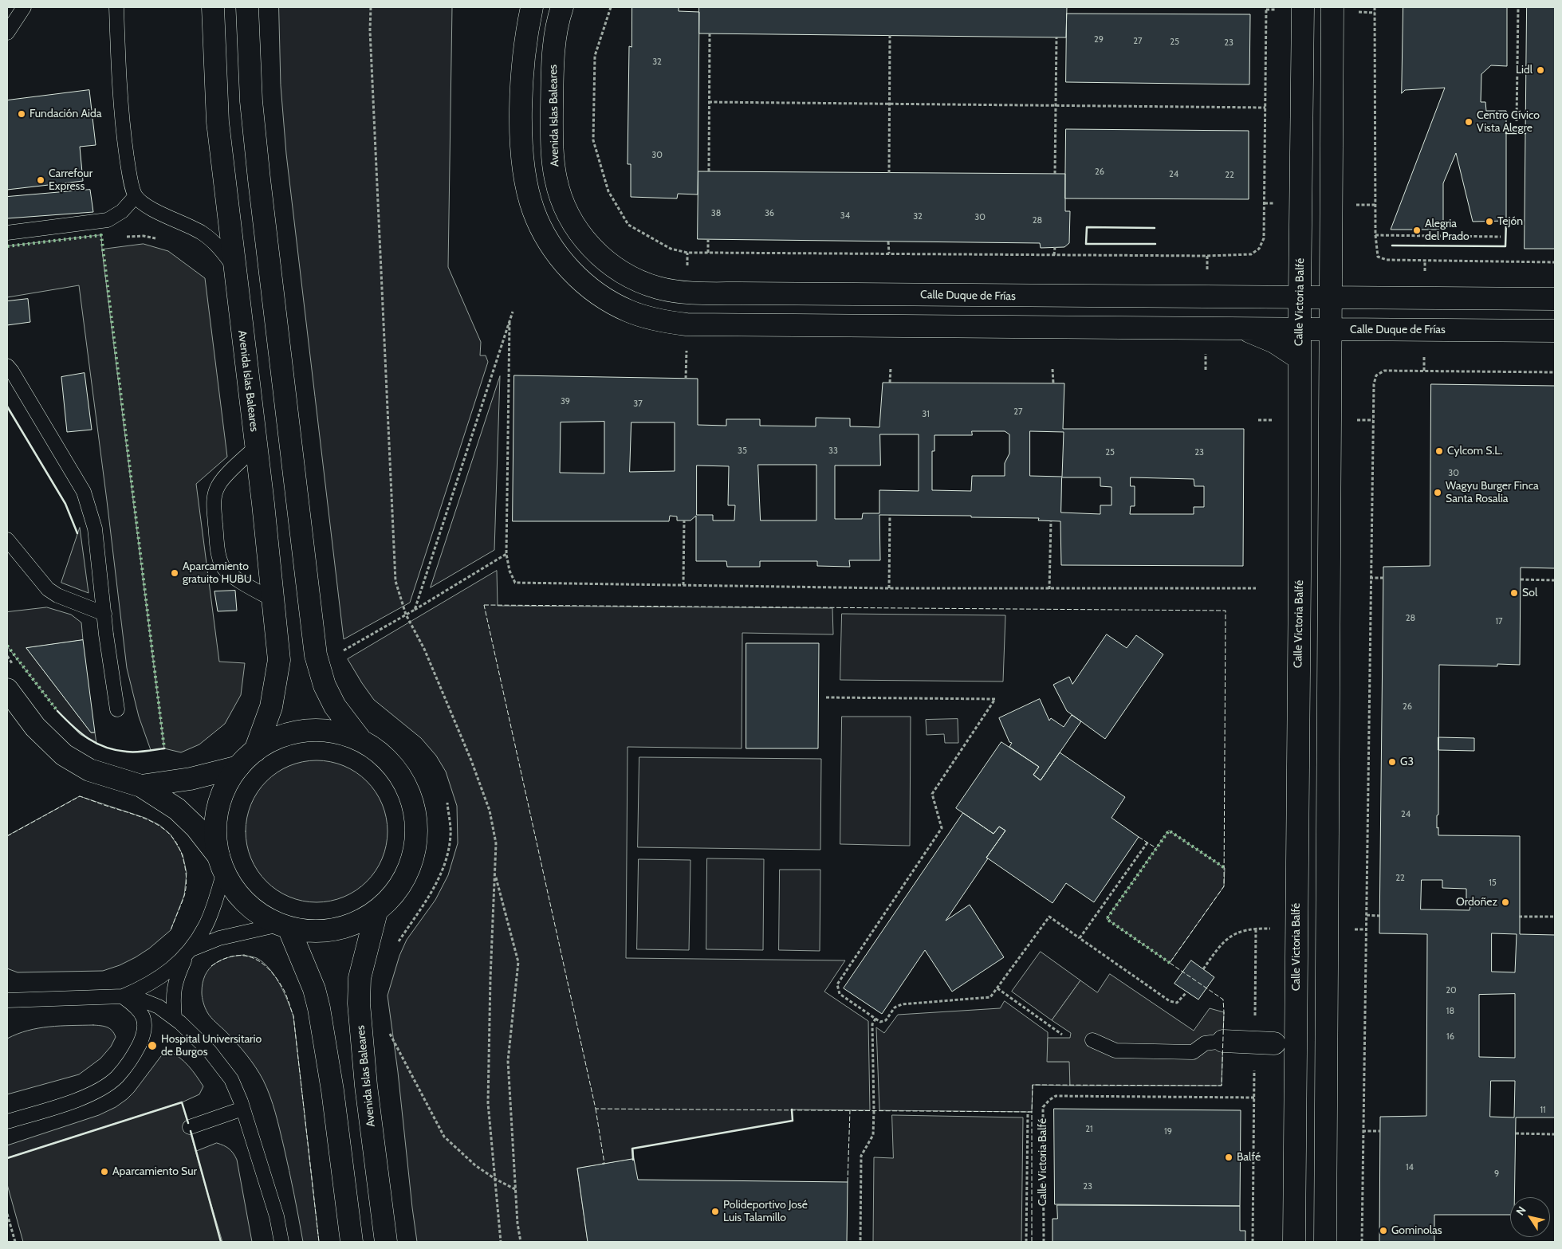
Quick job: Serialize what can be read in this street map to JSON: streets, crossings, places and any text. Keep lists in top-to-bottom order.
{
  "streets": {
    "street": ["Avenida Islas Baleares", "Calle Duque de Frías", "Calle Victoria Balfé"]
  },
  "crossings": [
    ["Avenida Islas Baleares", "Calle Duque de Frías"],
    ["Calle Duque de Frías", "Calle Victoria Balfé"]
  ],
  "places": [
    "Lidl",
    "Fundación Aida",
    "Centro Cívico Vista Alegre",
    "Carrefour Express",
    "Tejón",
    "Alegria del Prado",
    "Cylcom S.L.",
    "Wagyu Burger Finca Santa Rosalia",
    "Aparcamiento gratuito HUBU",
    "Sol",
    "G3",
    "Ordoñez",
    "Hospital Universitario de Burgos",
    "Balfé",
    "Aparcamiento Sur",
    "Polideportivo José Luis Talamillo",
    "Gominolas"
  ],
  "house_numbers": [
    "29",
    "27",
    "25",
    "23",
    "32",
    "30",
    "26",
    "24",
    "22",
    "38",
    "36",
    "34",
    "32",
    "30",
    "28",
    "39",
    "37",
    "27",
    "31",
    "35",
    "33",
    "25",
    "23",
    "30",
    "28",
    "17",
    "26",
    "24",
    "22",
    "15",
    "20",
    "18",
    "16",
    "11",
    "21",
    "19",
    "14",
    "9",
    "23"
  ],
  "north": "top left"
}
